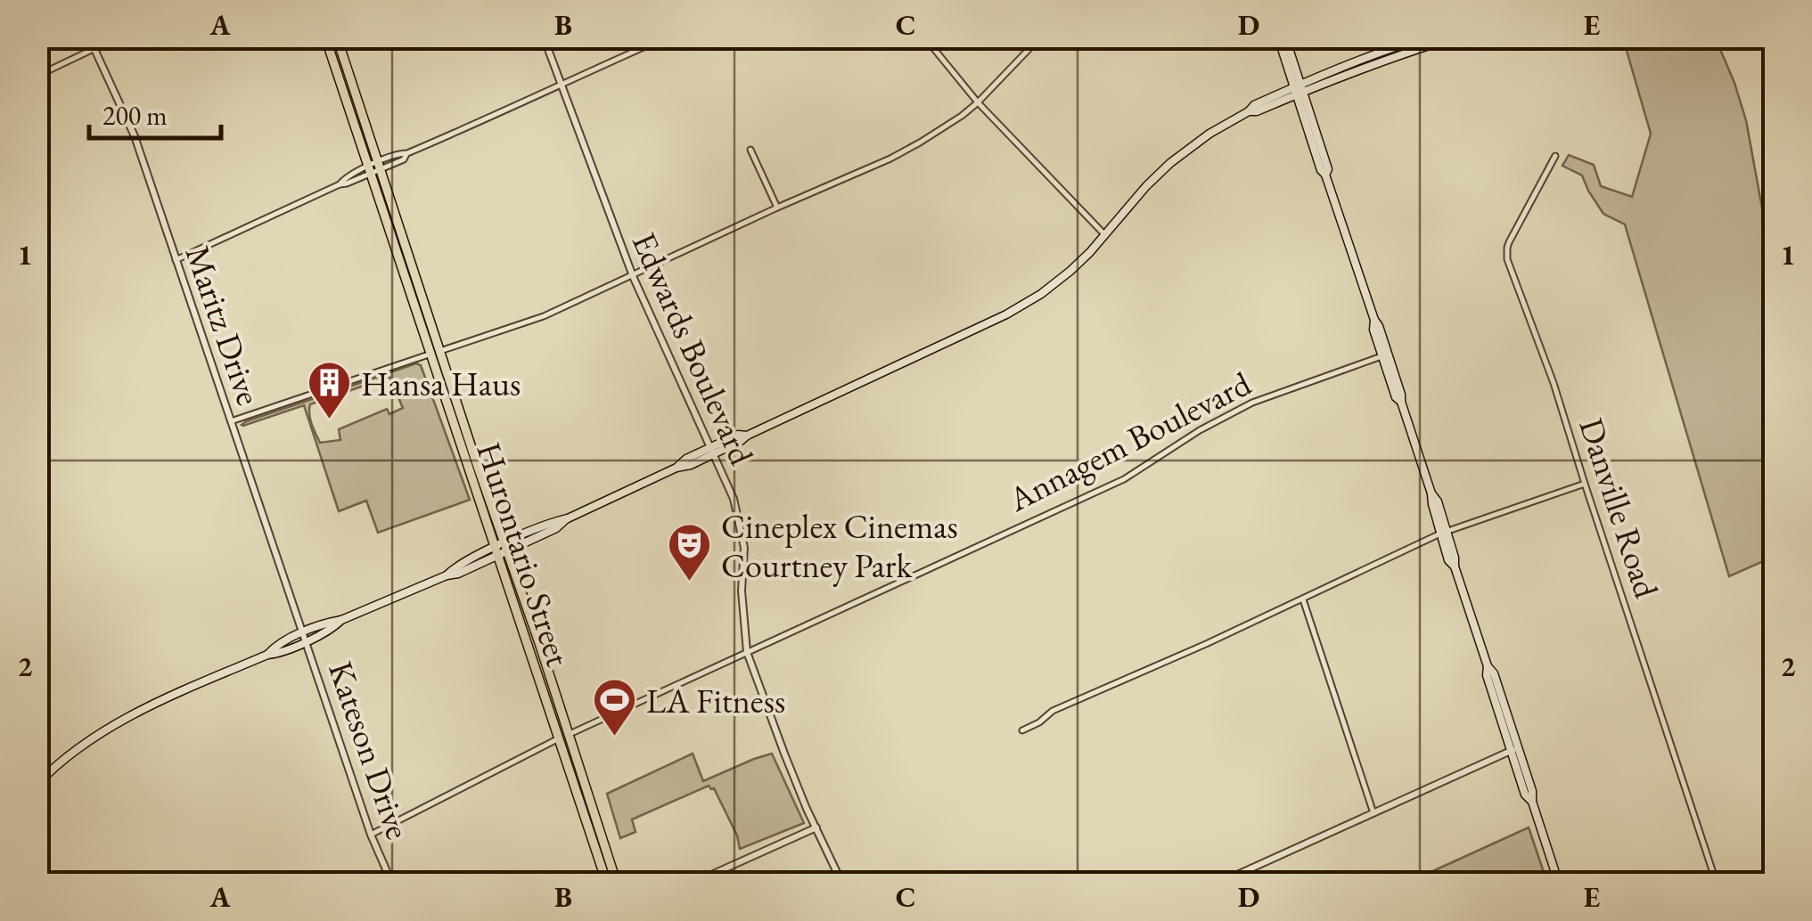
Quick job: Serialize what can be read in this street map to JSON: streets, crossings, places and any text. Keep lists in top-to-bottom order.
{
  "streets": {
    "main road": ["Hurontario Street"],
    "street": [
      "Maritz Drive",
      "Edwards Boulevard",
      "Annagem Boulevard",
      "Danville Road",
      "Kateson Drive"
    ]
  },
  "crossings": [
    ["Maritz Drive", "Kateson Drive"],
    ["Edwards Boulevard", "Annagem Boulevard"],
    ["Annagem Boulevard", "Hurontario Street"],
    ["Annagem Boulevard", "Kateson Drive"]
  ],
  "places": {
    "building": ["Hansa Haus"],
    "theatre": ["Cineplex Cinemas Courtney Park"],
    "sports": ["LA Fitness"]
  },
  "scale_bar": "200 m",
  "grid": {
    "columns": [
      "A",
      "B",
      "C",
      "D",
      "E"
    ],
    "rows": ["1", "2"]
  }
}
